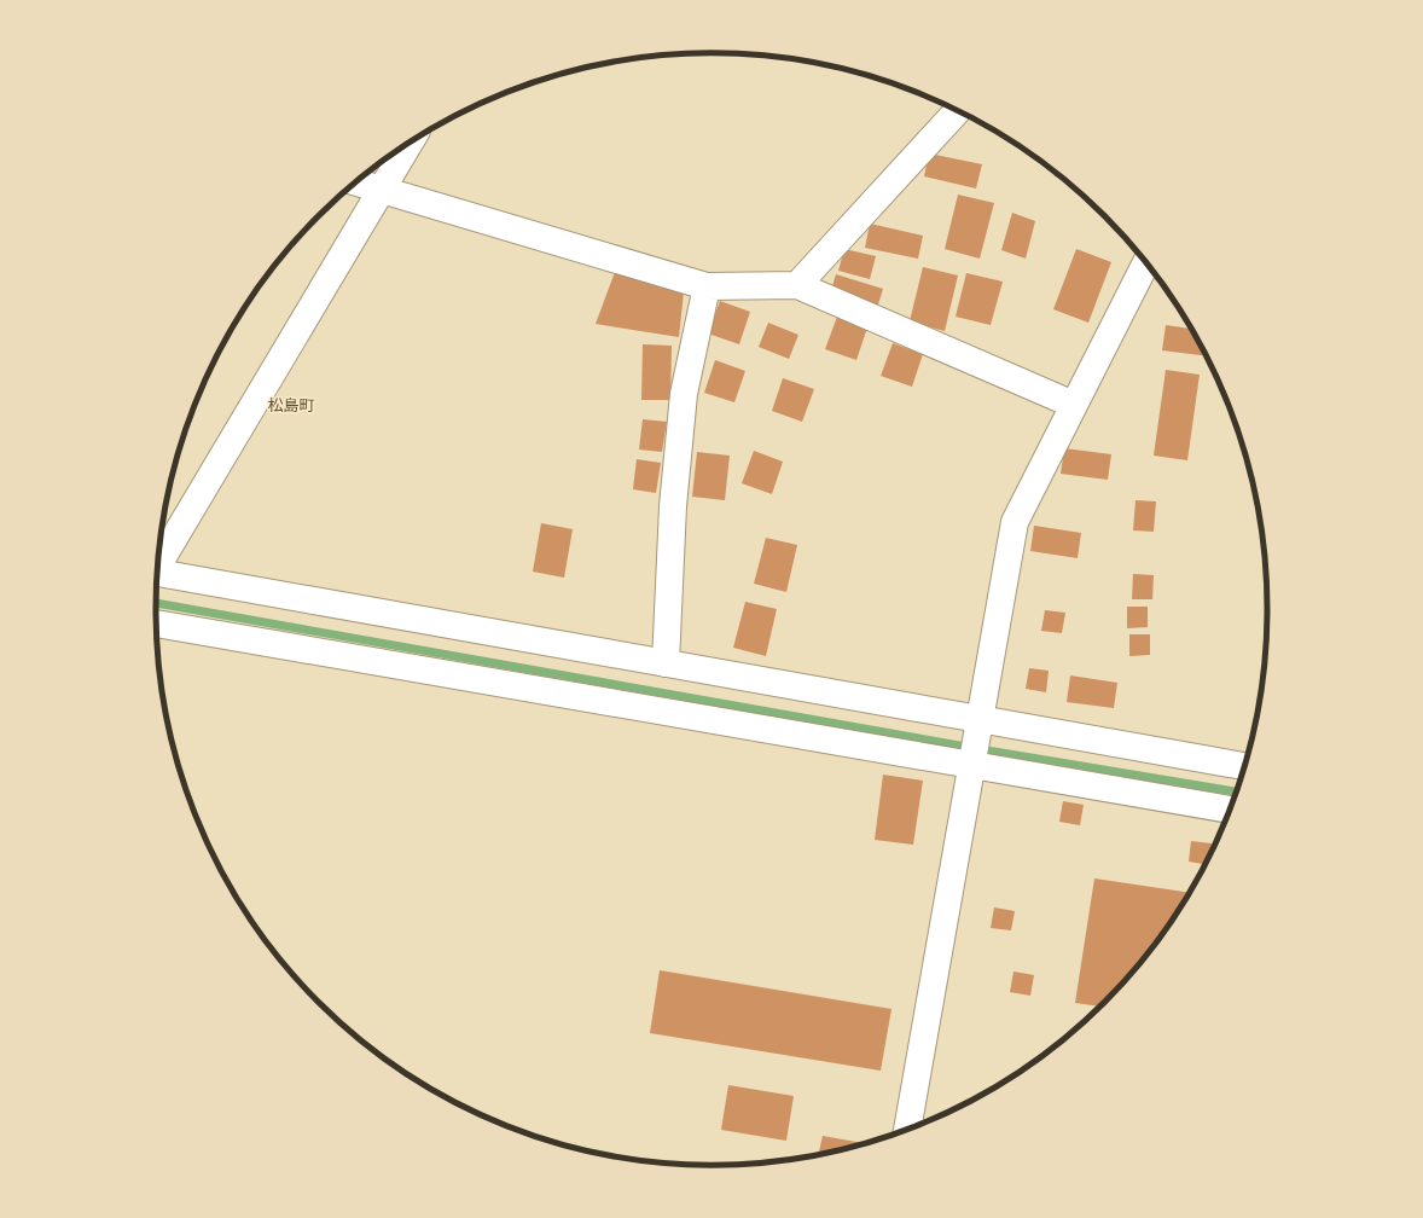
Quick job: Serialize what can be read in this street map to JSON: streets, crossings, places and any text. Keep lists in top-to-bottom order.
{
  "districts": ["松島町"]
}
